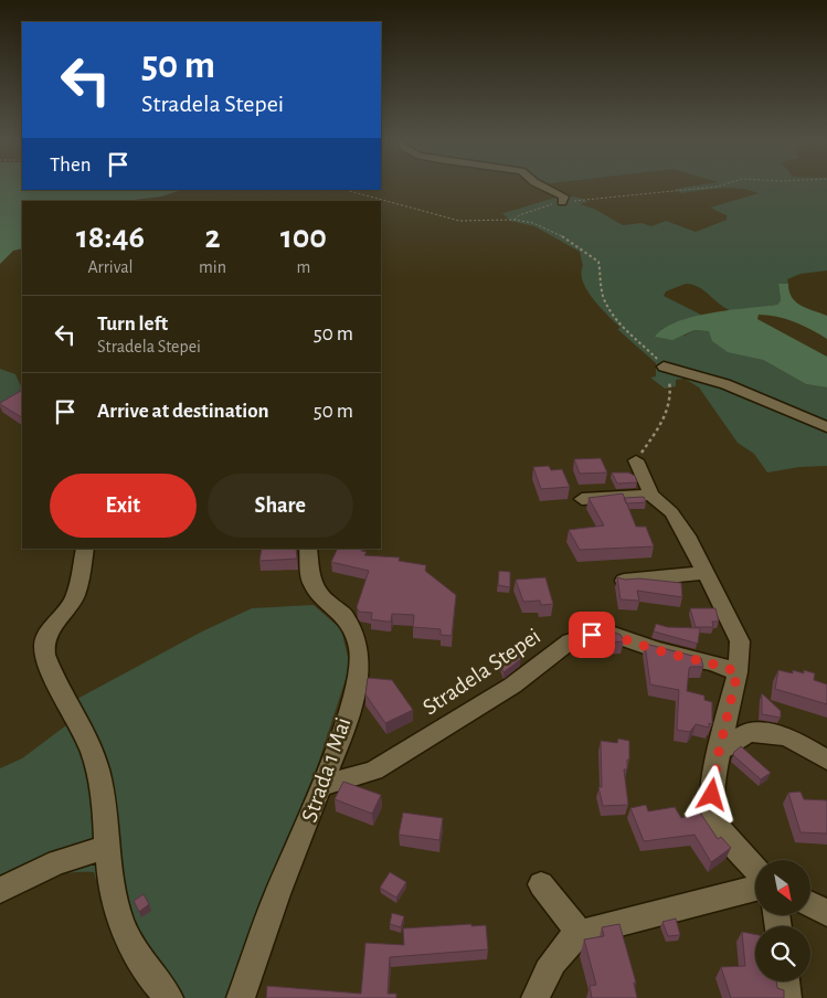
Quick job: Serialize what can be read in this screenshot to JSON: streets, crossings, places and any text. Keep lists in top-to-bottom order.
{
  "streets": {
    "street": ["Stradela Stepei", "Strada 1 Mai"]
  },
  "crossings": [
    ["Stradela Stepei", "Strada 1 Mai"]
  ],
  "north": "bottom right",
  "page": {
    "turn": ["50 m", "Stradela Stepei"],
    "then": "Then",
    "eta": [
      "18:46",
      "Arrival",
      "2",
      "min",
      "100",
      "m"
    ],
    "list": [
      {
        "name": "Turn left",
        "note": "Stradela Stepei",
        "value": "50 m"
      },
      {
        "name": "Arrive at destination",
        "value": "50 m"
      }
    ],
    "buttons": ["Exit", "Share"]
  }
}
